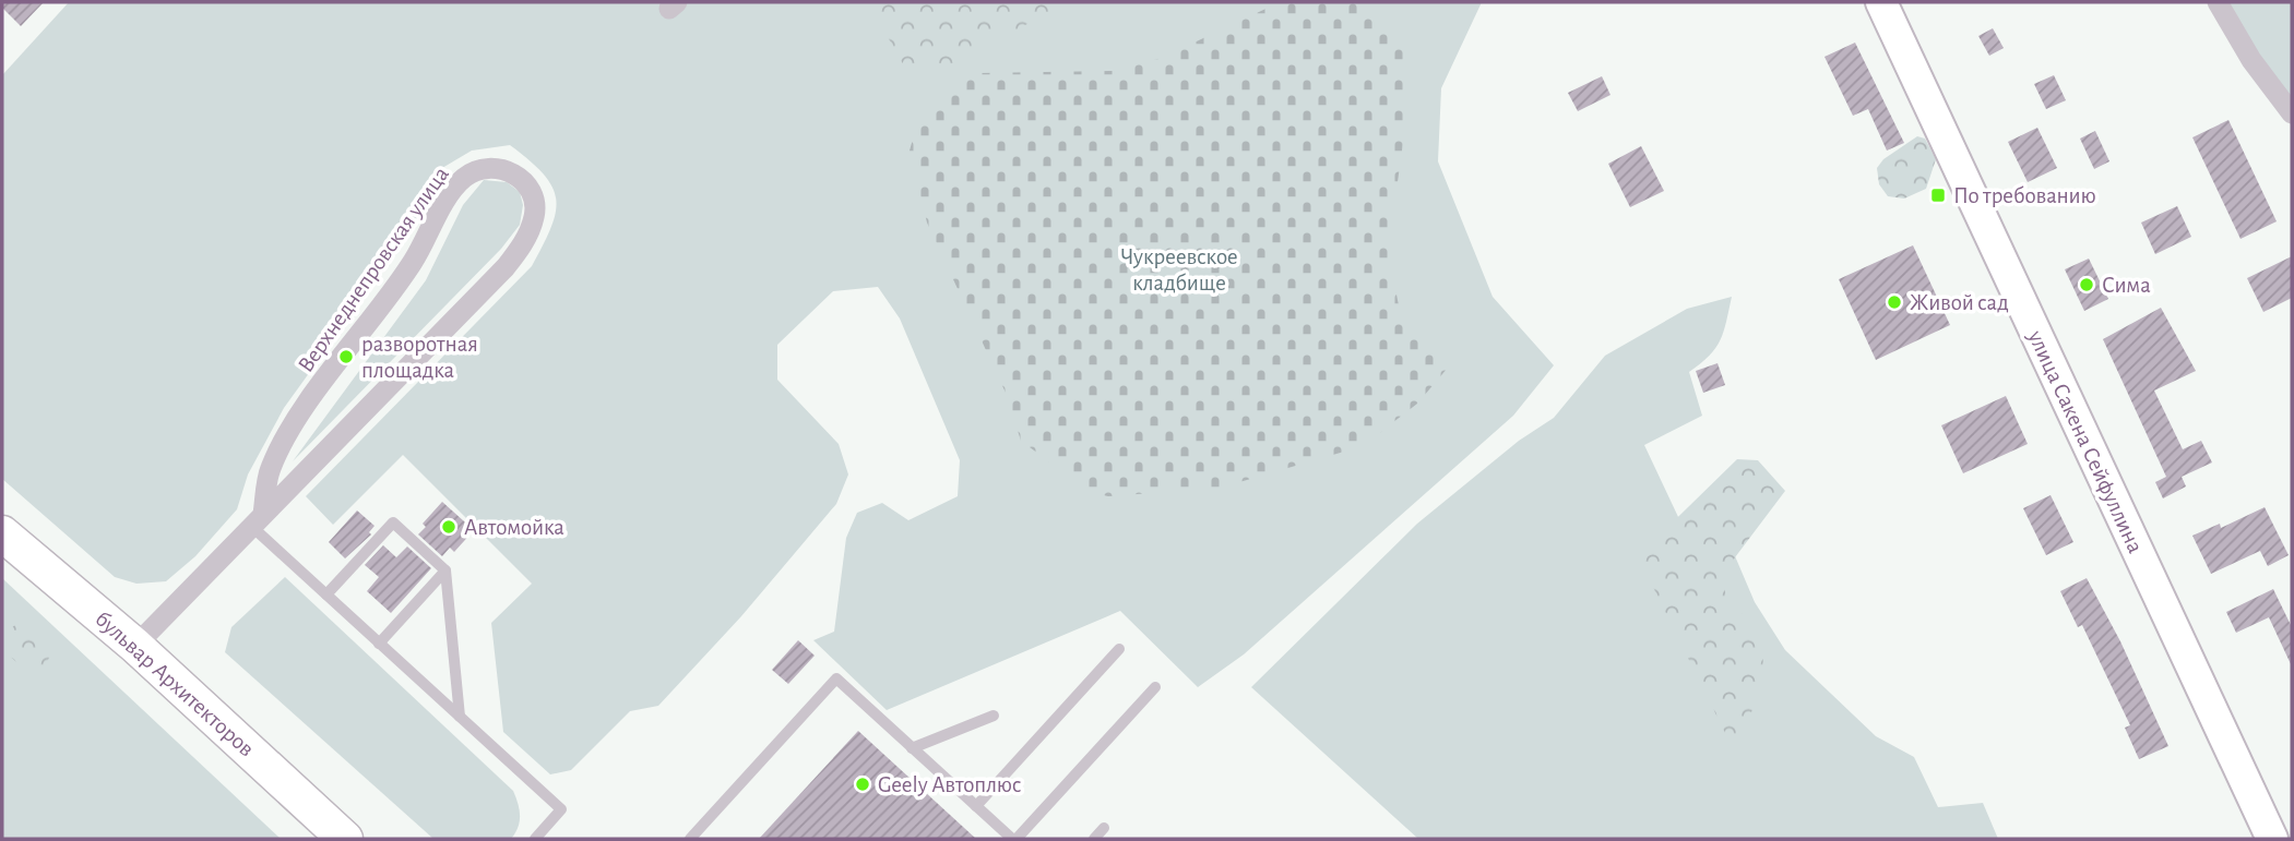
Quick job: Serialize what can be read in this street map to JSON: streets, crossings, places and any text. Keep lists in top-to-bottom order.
{
  "streets": {
    "main road": ["улица Сакена Сейфуллина", "бульвар Архитекторов"],
    "street": ["Верхнеднепровская улица"]
  },
  "crossings": [
    ["Верхнеднепровская улица", "бульвар Архитекторов"]
  ],
  "parks": ["Чукреевское кладбище"],
  "places": {
    "transit": ["По требованию"],
    "other": [
      "Сима",
      "Живой сад",
      "разворотная площадка",
      "Автомойка",
      "Geely Автоплюс"
    ]
  }
}
